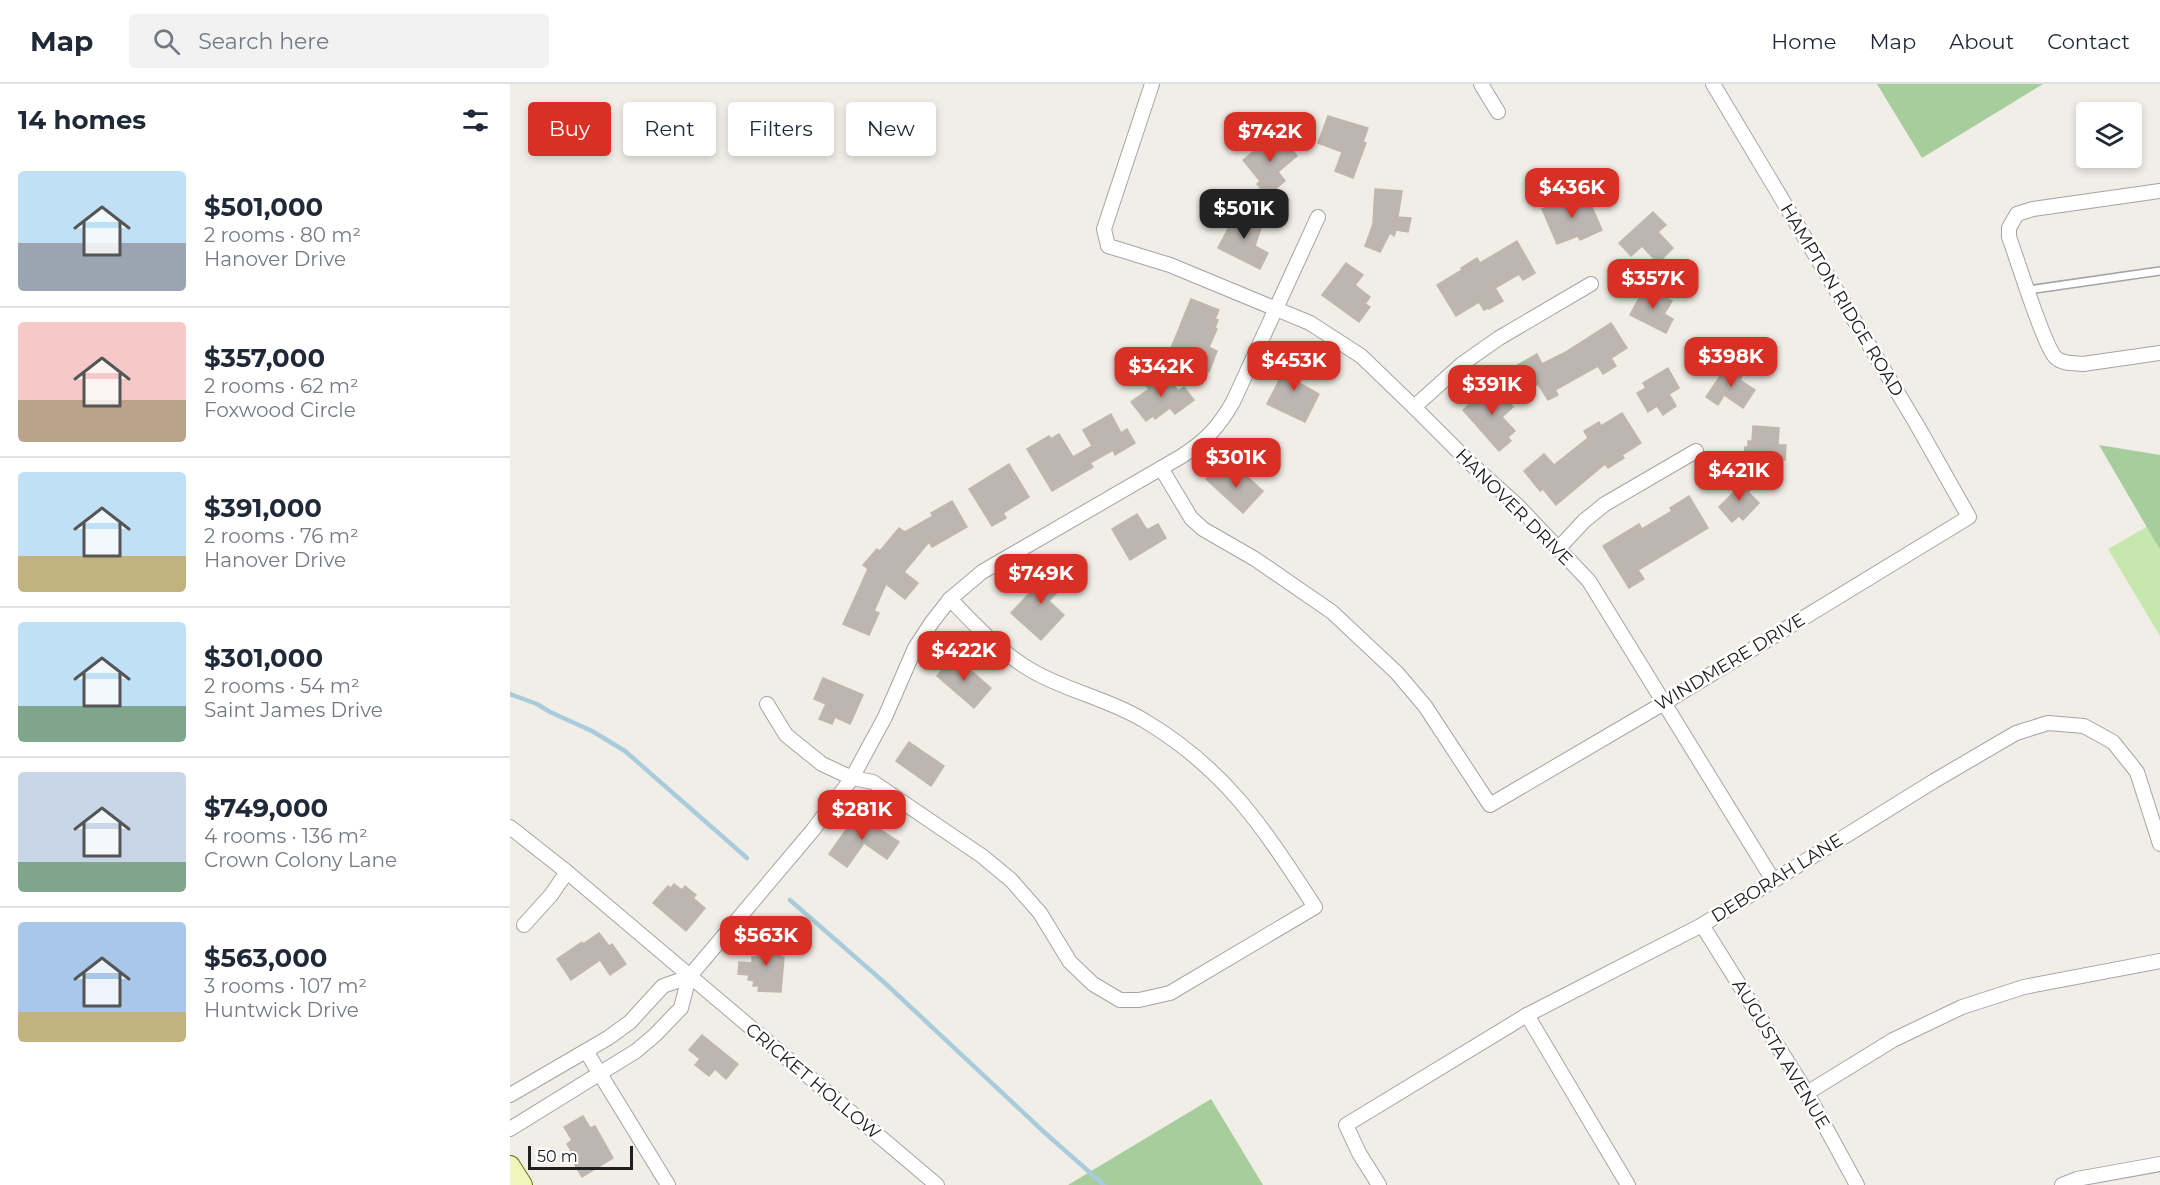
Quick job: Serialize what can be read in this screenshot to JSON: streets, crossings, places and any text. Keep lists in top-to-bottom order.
{
  "streets": {
    "street": [
      "HAMPTON RIDGE ROAD",
      "HANOVER DRIVE",
      "WINDMERE DRIVE",
      "DEBORAH LANE",
      "AUGUSTA AVENUE",
      "CRICKET HOLLOW"
    ]
  },
  "crossings": [
    ["HAMPTON RIDGE ROAD", "WINDMERE DRIVE"],
    ["HANOVER DRIVE", "WINDMERE DRIVE"],
    ["HANOVER DRIVE", "DEBORAH LANE"],
    ["DEBORAH LANE", "AUGUSTA AVENUE"]
  ],
  "scale_bar": "50 m",
  "page": {
    "header": "Map",
    "search": "Search here",
    "nav": [
      "Home",
      "Map",
      "About",
      "Contact"
    ],
    "heading": "14 homes",
    "chip": [
      "Buy",
      "Rent",
      "Filters",
      "New"
    ],
    "price": [
      "$742K",
      "$436K",
      "$501K",
      "$357K",
      "$398K",
      "$453K",
      "$342K",
      "$391K",
      "$301K",
      "$421K",
      "$749K",
      "$422K",
      "$281K",
      "$563K"
    ],
    "list": [
      {
        "name": "$501,000",
        "note": "2 rooms · 80 m² · Hanover Drive"
      },
      {
        "name": "$357,000",
        "note": "2 rooms · 62 m² · Foxwood Circle"
      },
      {
        "name": "$391,000",
        "note": "2 rooms · 76 m² · Hanover Drive"
      },
      {
        "name": "$301,000",
        "note": "2 rooms · 54 m² · Saint James Drive"
      },
      {
        "name": "$749,000",
        "note": "4 rooms · 136 m² · Crown Colony Lane"
      },
      {
        "name": "$563,000",
        "note": "3 rooms · 107 m² · Huntwick Drive"
      }
    ],
    "scale": "50 m"
  }
}
